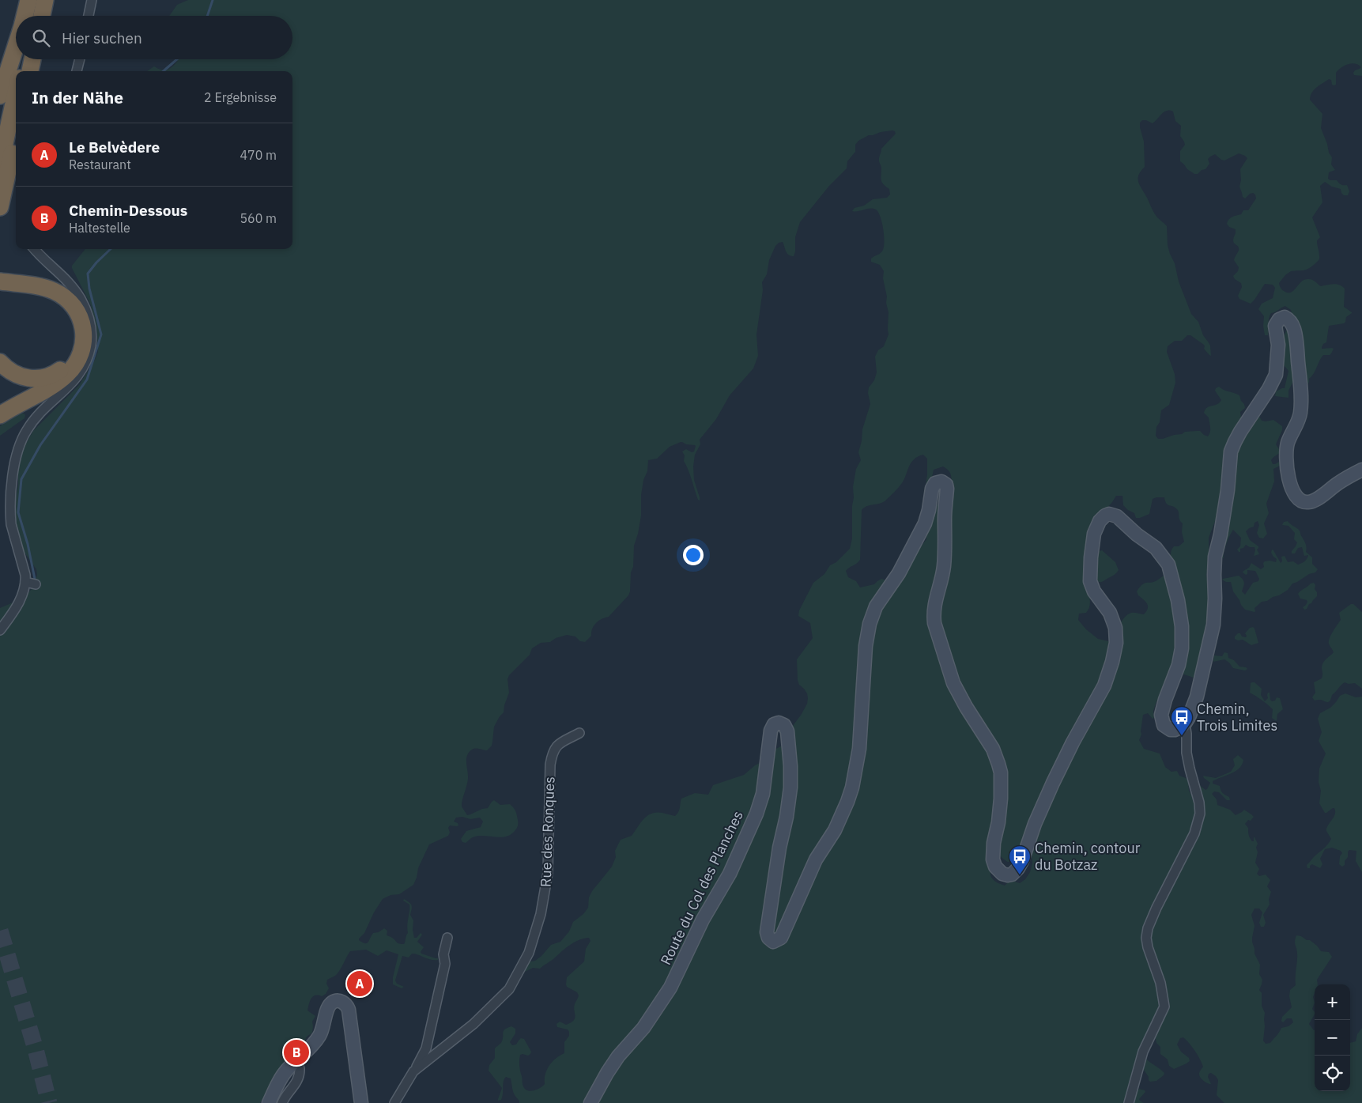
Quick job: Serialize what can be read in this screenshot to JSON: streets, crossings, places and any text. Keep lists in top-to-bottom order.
{
  "streets": {
    "street": ["Rue des Ronques", "Route du Col des Planches"]
  },
  "places": {
    "bus stop": ["Chemin, Trois Limites", "Chemin, contour du Botzaz"]
  },
  "page": {
    "search": "Hier suchen",
    "heading": ["In der Nähe", "2 Ergebnisse"],
    "list": [
      {
        "mark": "A",
        "name": "Le Belvèdere",
        "note": "Restaurant",
        "value": "470 m"
      },
      {
        "mark": "B",
        "name": "Chemin-Dessous",
        "note": "Haltestelle",
        "value": "560 m"
      }
    ],
    "pins": ["A", "B"],
    "map_buttons": ["+", "−"]
  }
}
